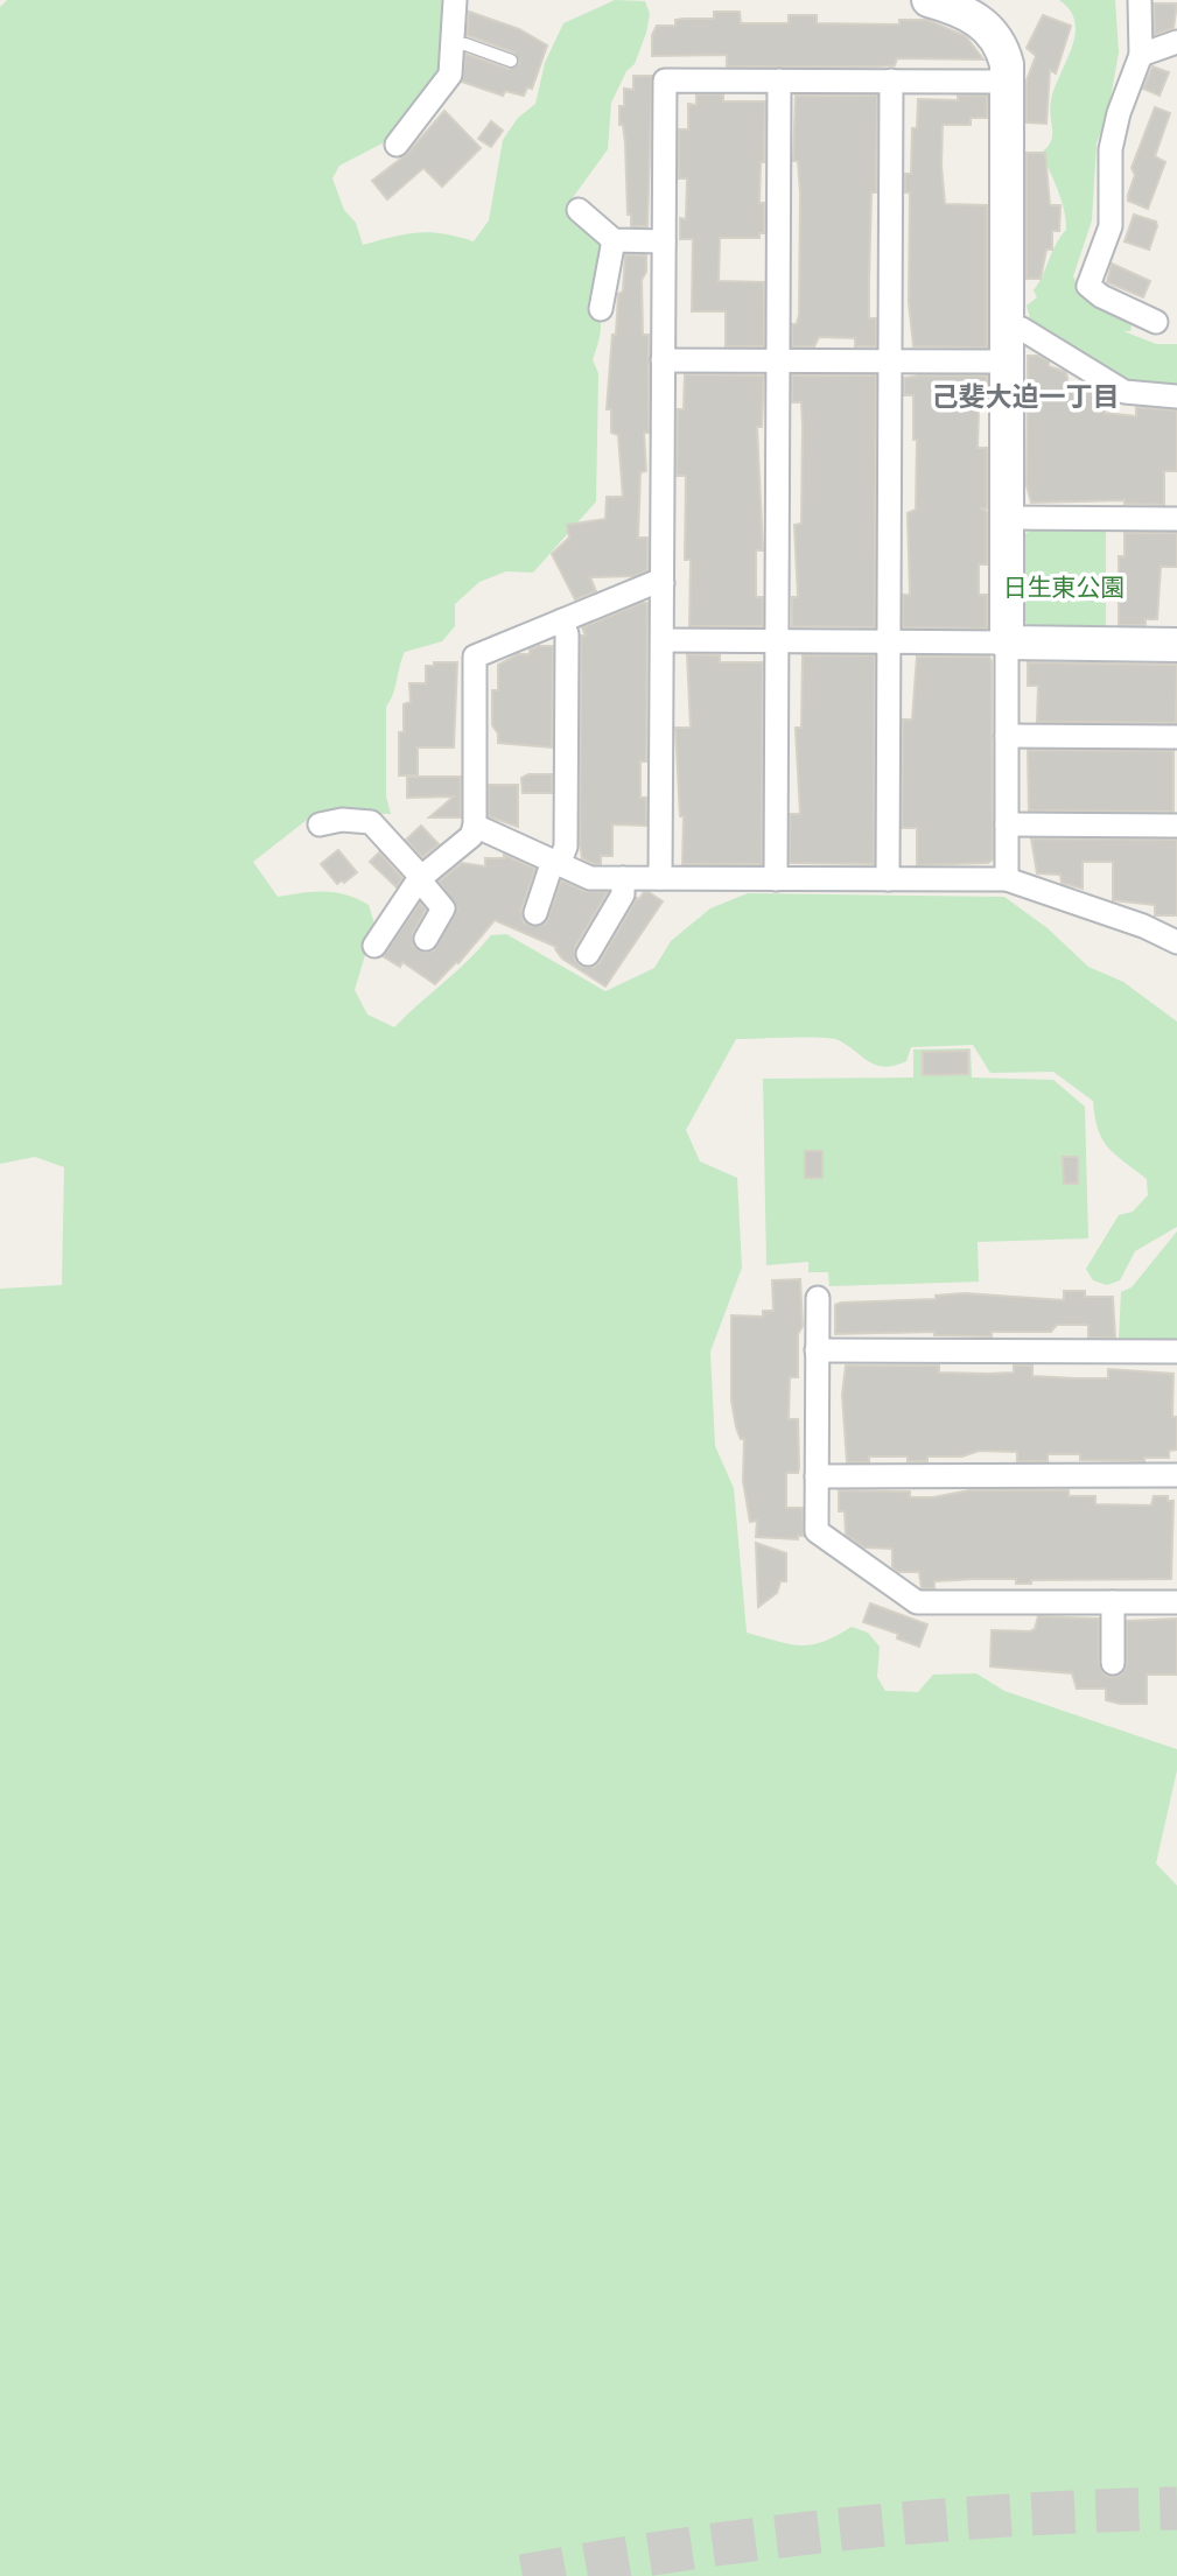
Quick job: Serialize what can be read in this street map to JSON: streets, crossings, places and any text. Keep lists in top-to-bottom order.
{
  "districts": ["己斐大迫一丁目"],
  "parks": ["日生東公園"]
}
